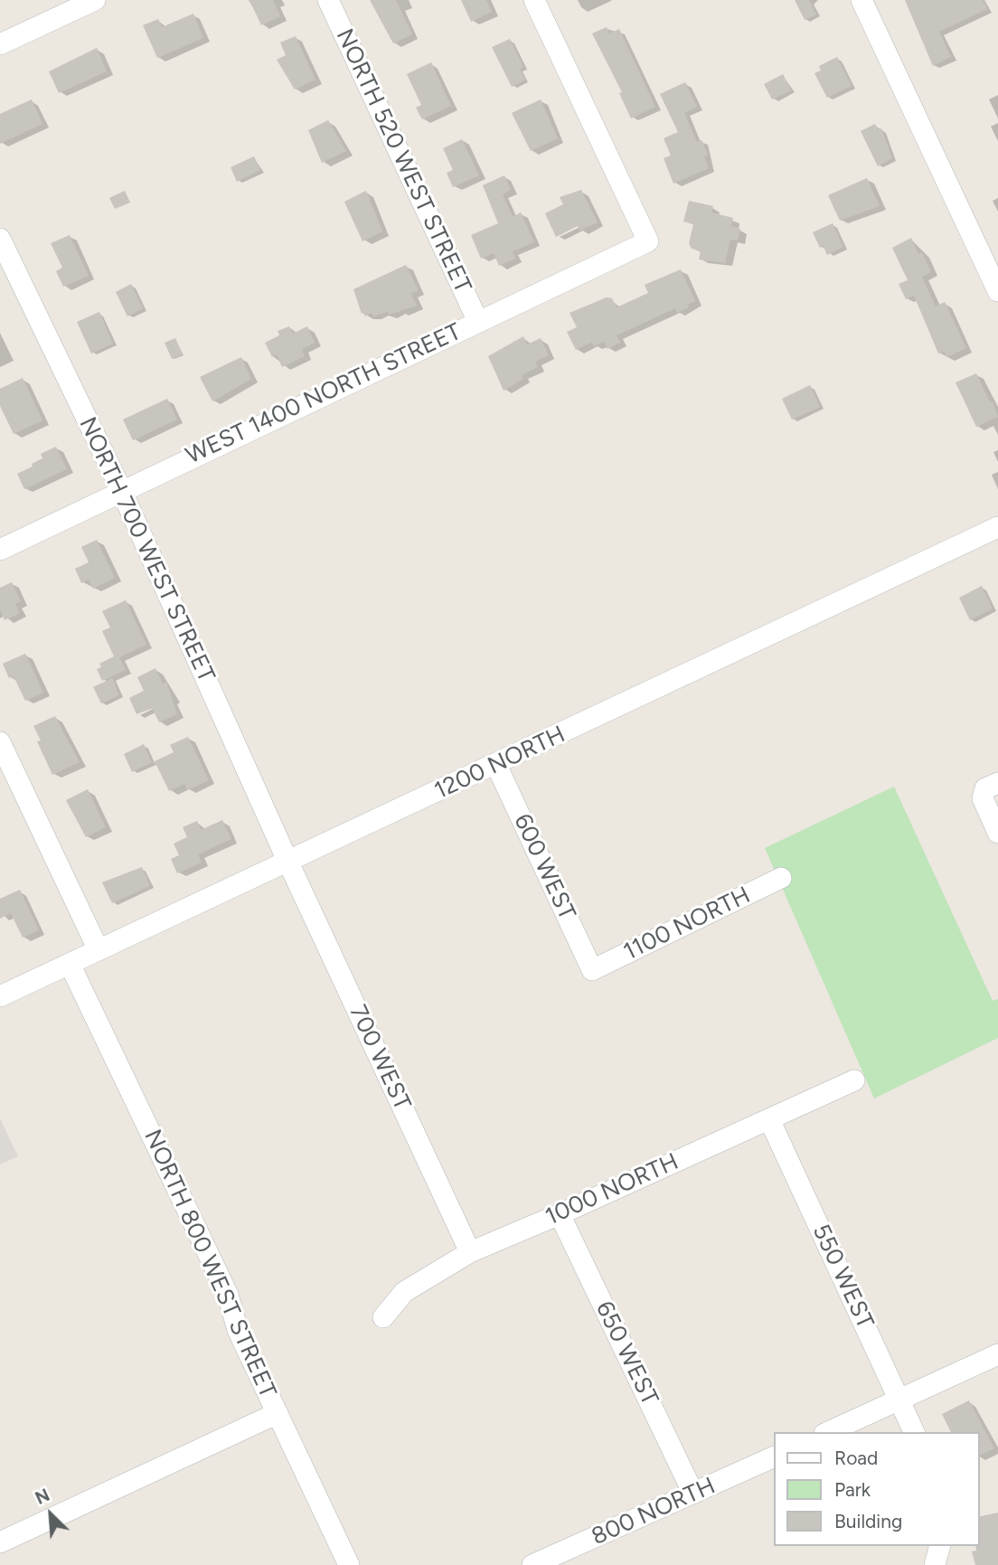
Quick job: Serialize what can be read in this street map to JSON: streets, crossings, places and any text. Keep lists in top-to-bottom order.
{
  "streets": {
    "street": [
      "NORTH 520 WEST STREET",
      "WEST 1400 NORTH STREET",
      "NORTH 700 WEST STREET",
      "1200 NORTH",
      "600 WEST",
      "1100 NORTH",
      "700 WEST",
      "1000 NORTH",
      "NORTH 800 WEST STREET",
      "550 WEST",
      "650 WEST",
      "800 NORTH"
    ]
  },
  "crossings": [
    ["NORTH 520 WEST STREET", "WEST 1400 NORTH STREET"],
    ["WEST 1400 NORTH STREET", "NORTH 700 WEST STREET"],
    ["NORTH 700 WEST STREET", "1200 NORTH"],
    ["NORTH 700 WEST STREET", "700 WEST"],
    ["1200 NORTH", "600 WEST"],
    ["1200 NORTH", "700 WEST"],
    ["1200 NORTH", "NORTH 800 WEST STREET"],
    ["600 WEST", "1100 NORTH"],
    ["700 WEST", "1000 NORTH"],
    ["1000 NORTH", "550 WEST"],
    ["1000 NORTH", "650 WEST"],
    ["650 WEST", "800 NORTH"]
  ],
  "legend": ["Road", "Park", "Building"],
  "north": "top left"
}
